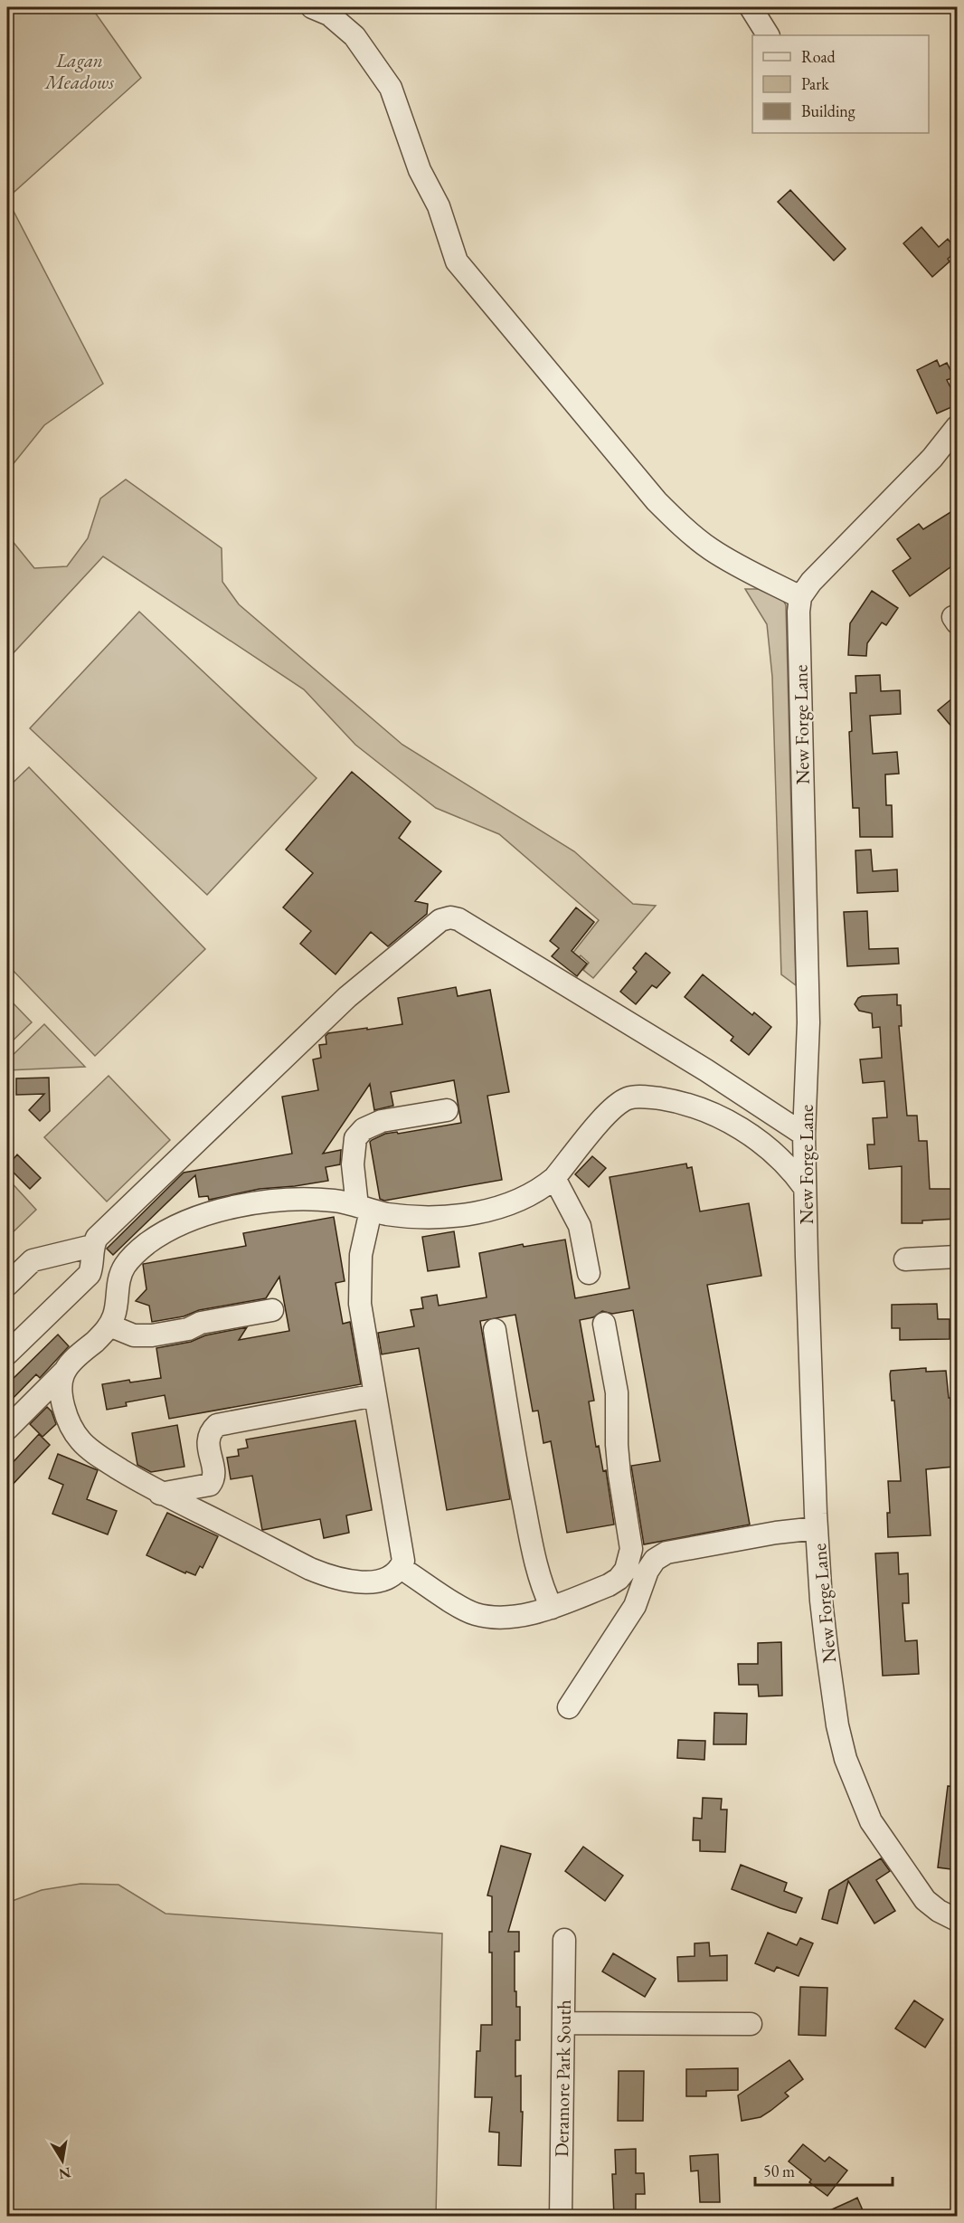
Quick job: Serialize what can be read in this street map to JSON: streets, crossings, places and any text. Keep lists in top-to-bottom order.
{
  "streets": {
    "street": ["New Forge Lane", "Deramore Park South"]
  },
  "parks": ["Lagan Meadows"],
  "legend": ["Road", "Park", "Building"],
  "scale_bar": "50 m",
  "north": "bottom"
}
